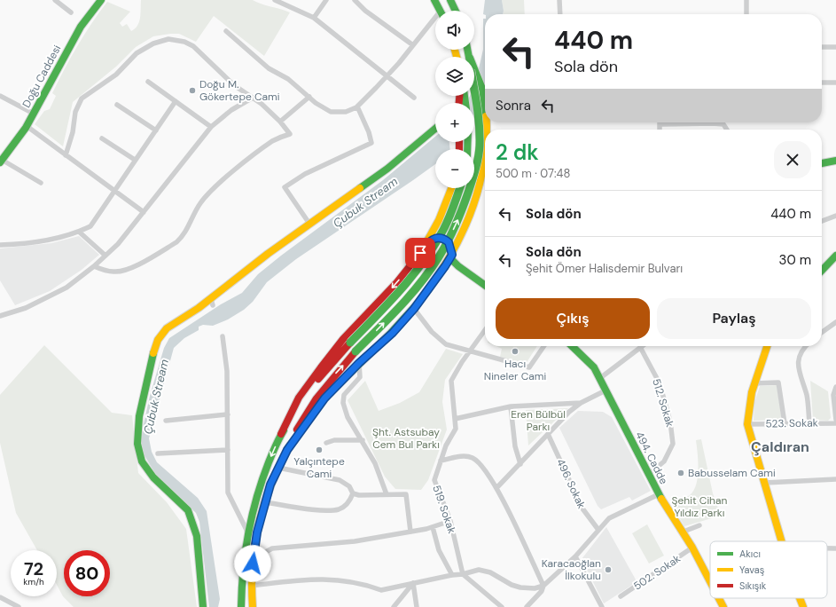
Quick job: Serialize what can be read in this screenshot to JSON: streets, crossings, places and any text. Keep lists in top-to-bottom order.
{
  "streets": {
    "main road": ["Doğu Caddesi", "494. Cadde"],
    "street": [
      "512. Sokak",
      "523. Sokak",
      "496. Sokak",
      "519. Sokak",
      "502. Sokak"
    ]
  },
  "crossings": [
    ["512. Sokak", "494. Cadde"],
    ["494. Cadde", "502. Sokak"]
  ],
  "districts": ["Çaldıran"],
  "water": ["Çubuk Stream"],
  "parks": ["Eren Bülbül Parkı", "Şht. Astsubay Cem Bul Parkı", "Şehit Cihan Yıldız Parkı"],
  "places": [
    "Doğu M. Gökertepe Cami",
    "Hacı Nineler Cami",
    "Yalçıntepe Cami",
    "Babusselam Cami",
    "Karacaoğlan İlkokulu"
  ],
  "legend": ["Akıcı", "Yavaş", "Sıkışık"],
  "page": {
    "map_buttons": ["+", "−"],
    "turn": ["440 m", "Sola dön"],
    "then": "Sonra",
    "heading": ["2 dk", "500 m · 07:48"],
    "list": [
      {
        "name": "Sola dön",
        "value": "440 m"
      },
      {
        "name": "Sola dön",
        "note": "Şehit Ömer Halisdemir Bulvarı",
        "value": "30 m"
      }
    ],
    "buttons": ["Çıkış", "Paylaş"],
    "speed": "72 km/h",
    "limit": "80"
  }
}
